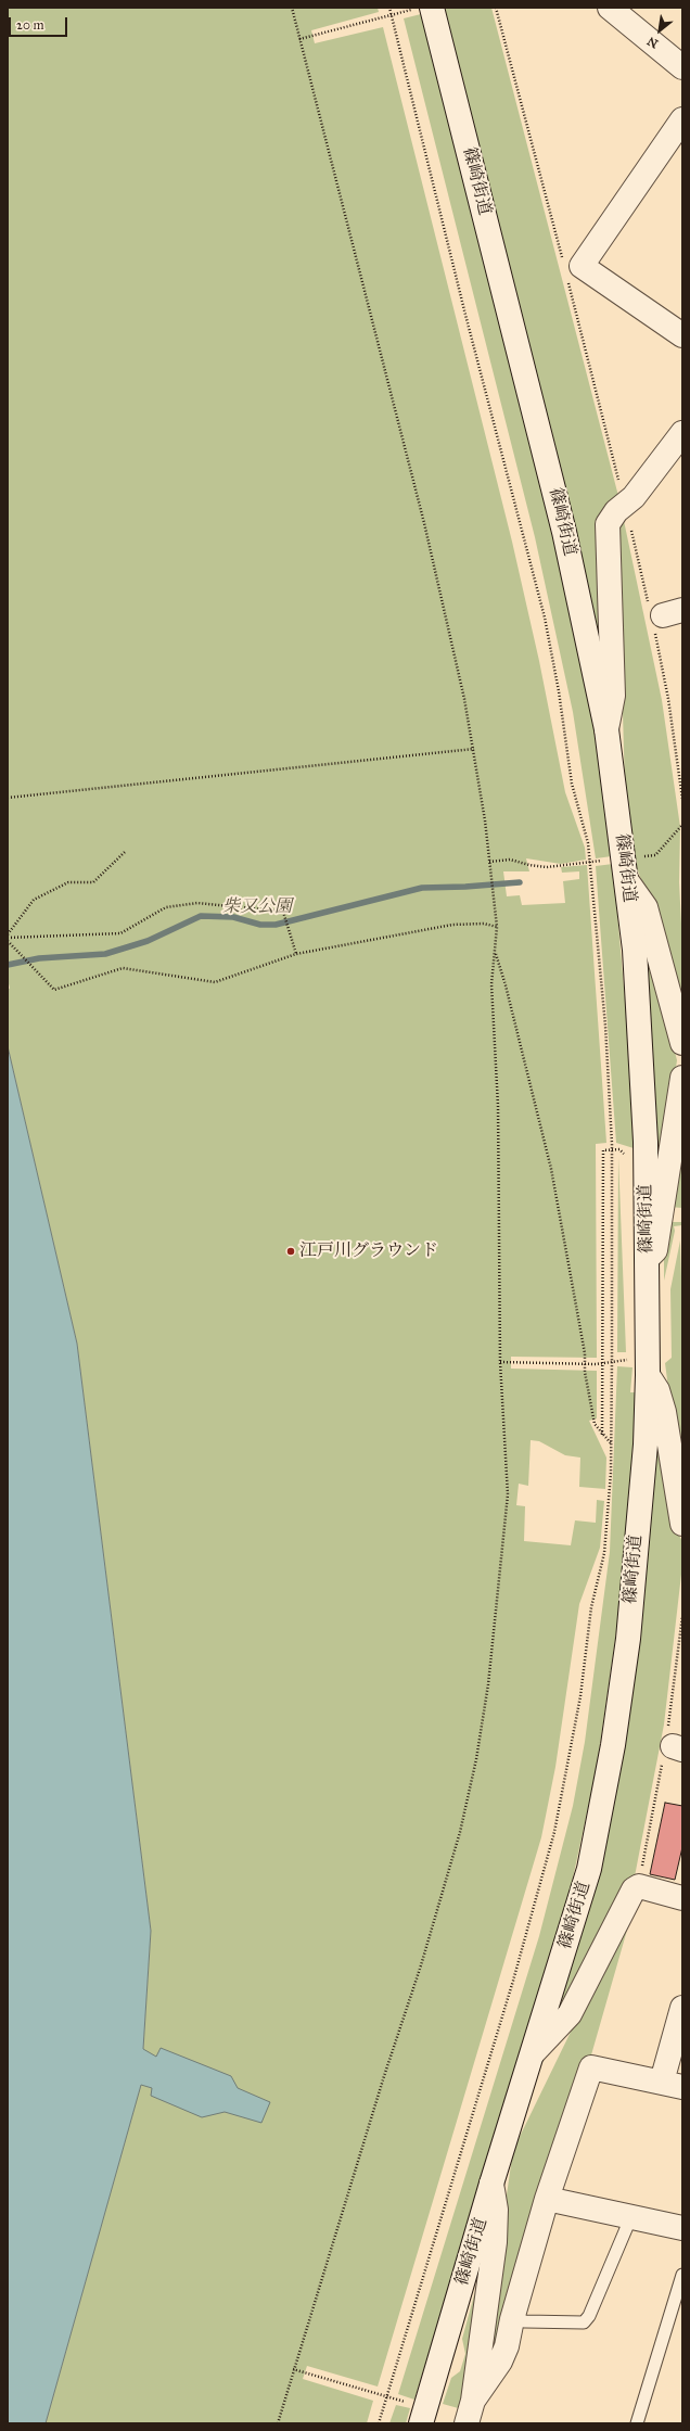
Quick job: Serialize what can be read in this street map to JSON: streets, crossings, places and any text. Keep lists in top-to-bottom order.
{
  "streets": {
    "main road": ["篠崎街道"]
  },
  "parks": ["柴又公園"],
  "places": ["江戸川グラウンド"],
  "scale_bar": "20 m",
  "north": "bottom left"
}
